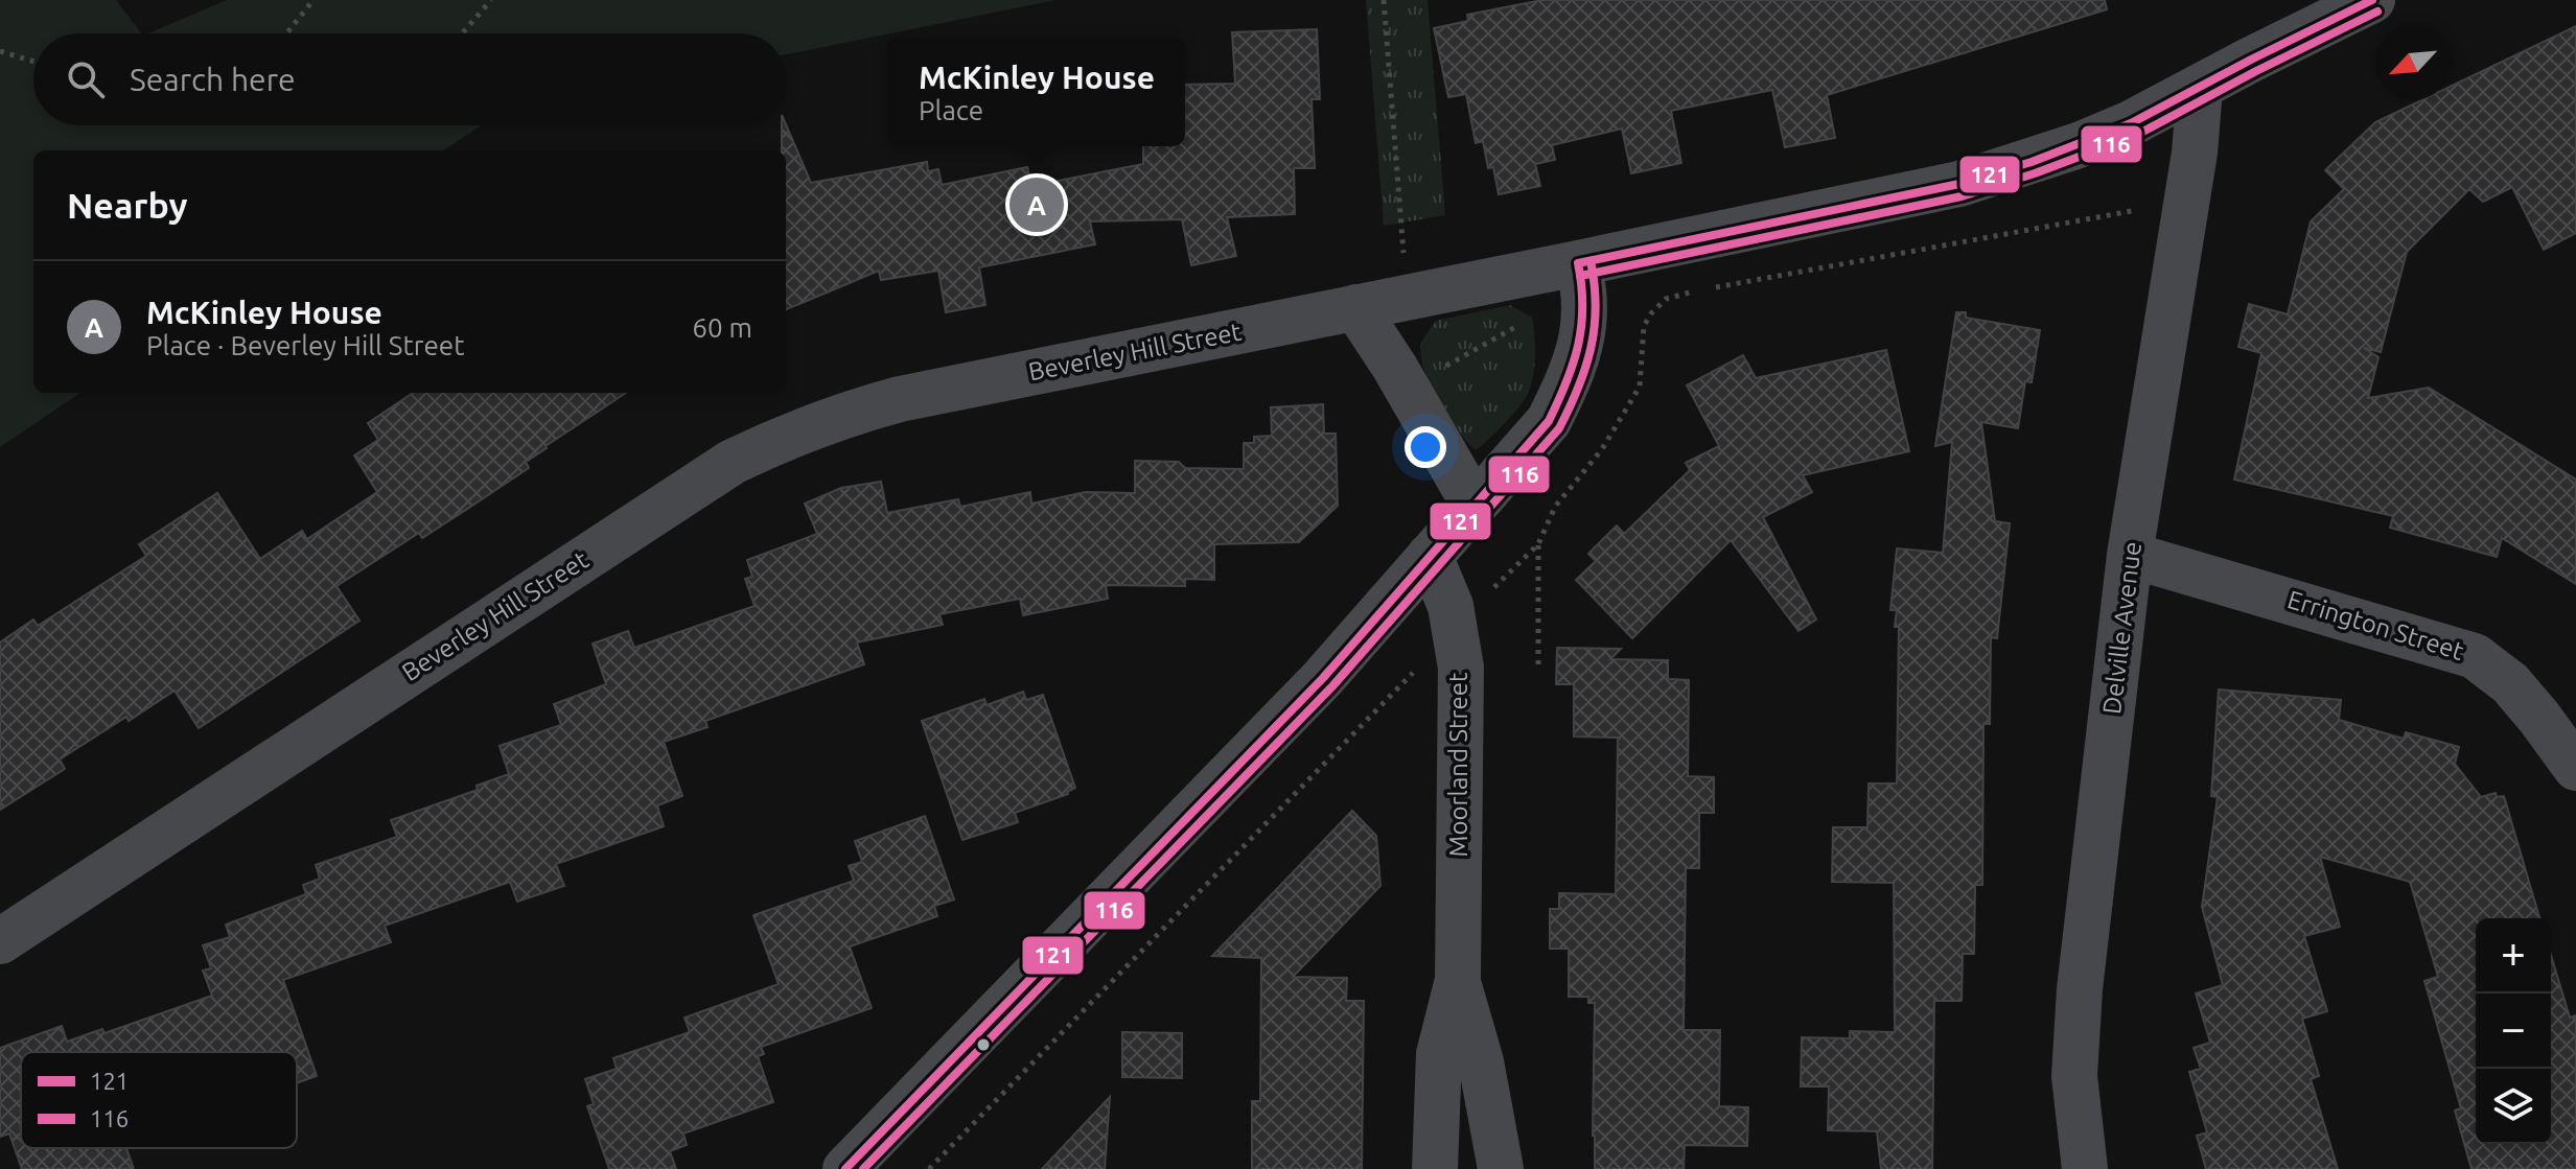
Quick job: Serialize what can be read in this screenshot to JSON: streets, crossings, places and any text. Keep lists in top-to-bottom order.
{
  "streets": {
    "street": [
      "Beverley Hill Street",
      "Errington Street",
      "Delville Avenue",
      "Moorland Street"
    ]
  },
  "crossings": [
    ["Beverley Hill Street", "Delville Avenue"],
    ["Errington Street", "Delville Avenue"]
  ],
  "lines": ["transit line 121", "transit line 116"],
  "legend": ["121", "116"],
  "north": "bottom left",
  "page": {
    "search": "Search here",
    "popup": ["McKinley House", "Place"],
    "heading": "Nearby",
    "pins": "A",
    "list": [
      {
        "mark": "A",
        "name": "McKinley House",
        "note": "Place · Beverley Hill Street",
        "value": "60 m"
      }
    ],
    "map_buttons": ["+", "−"]
  }
}
